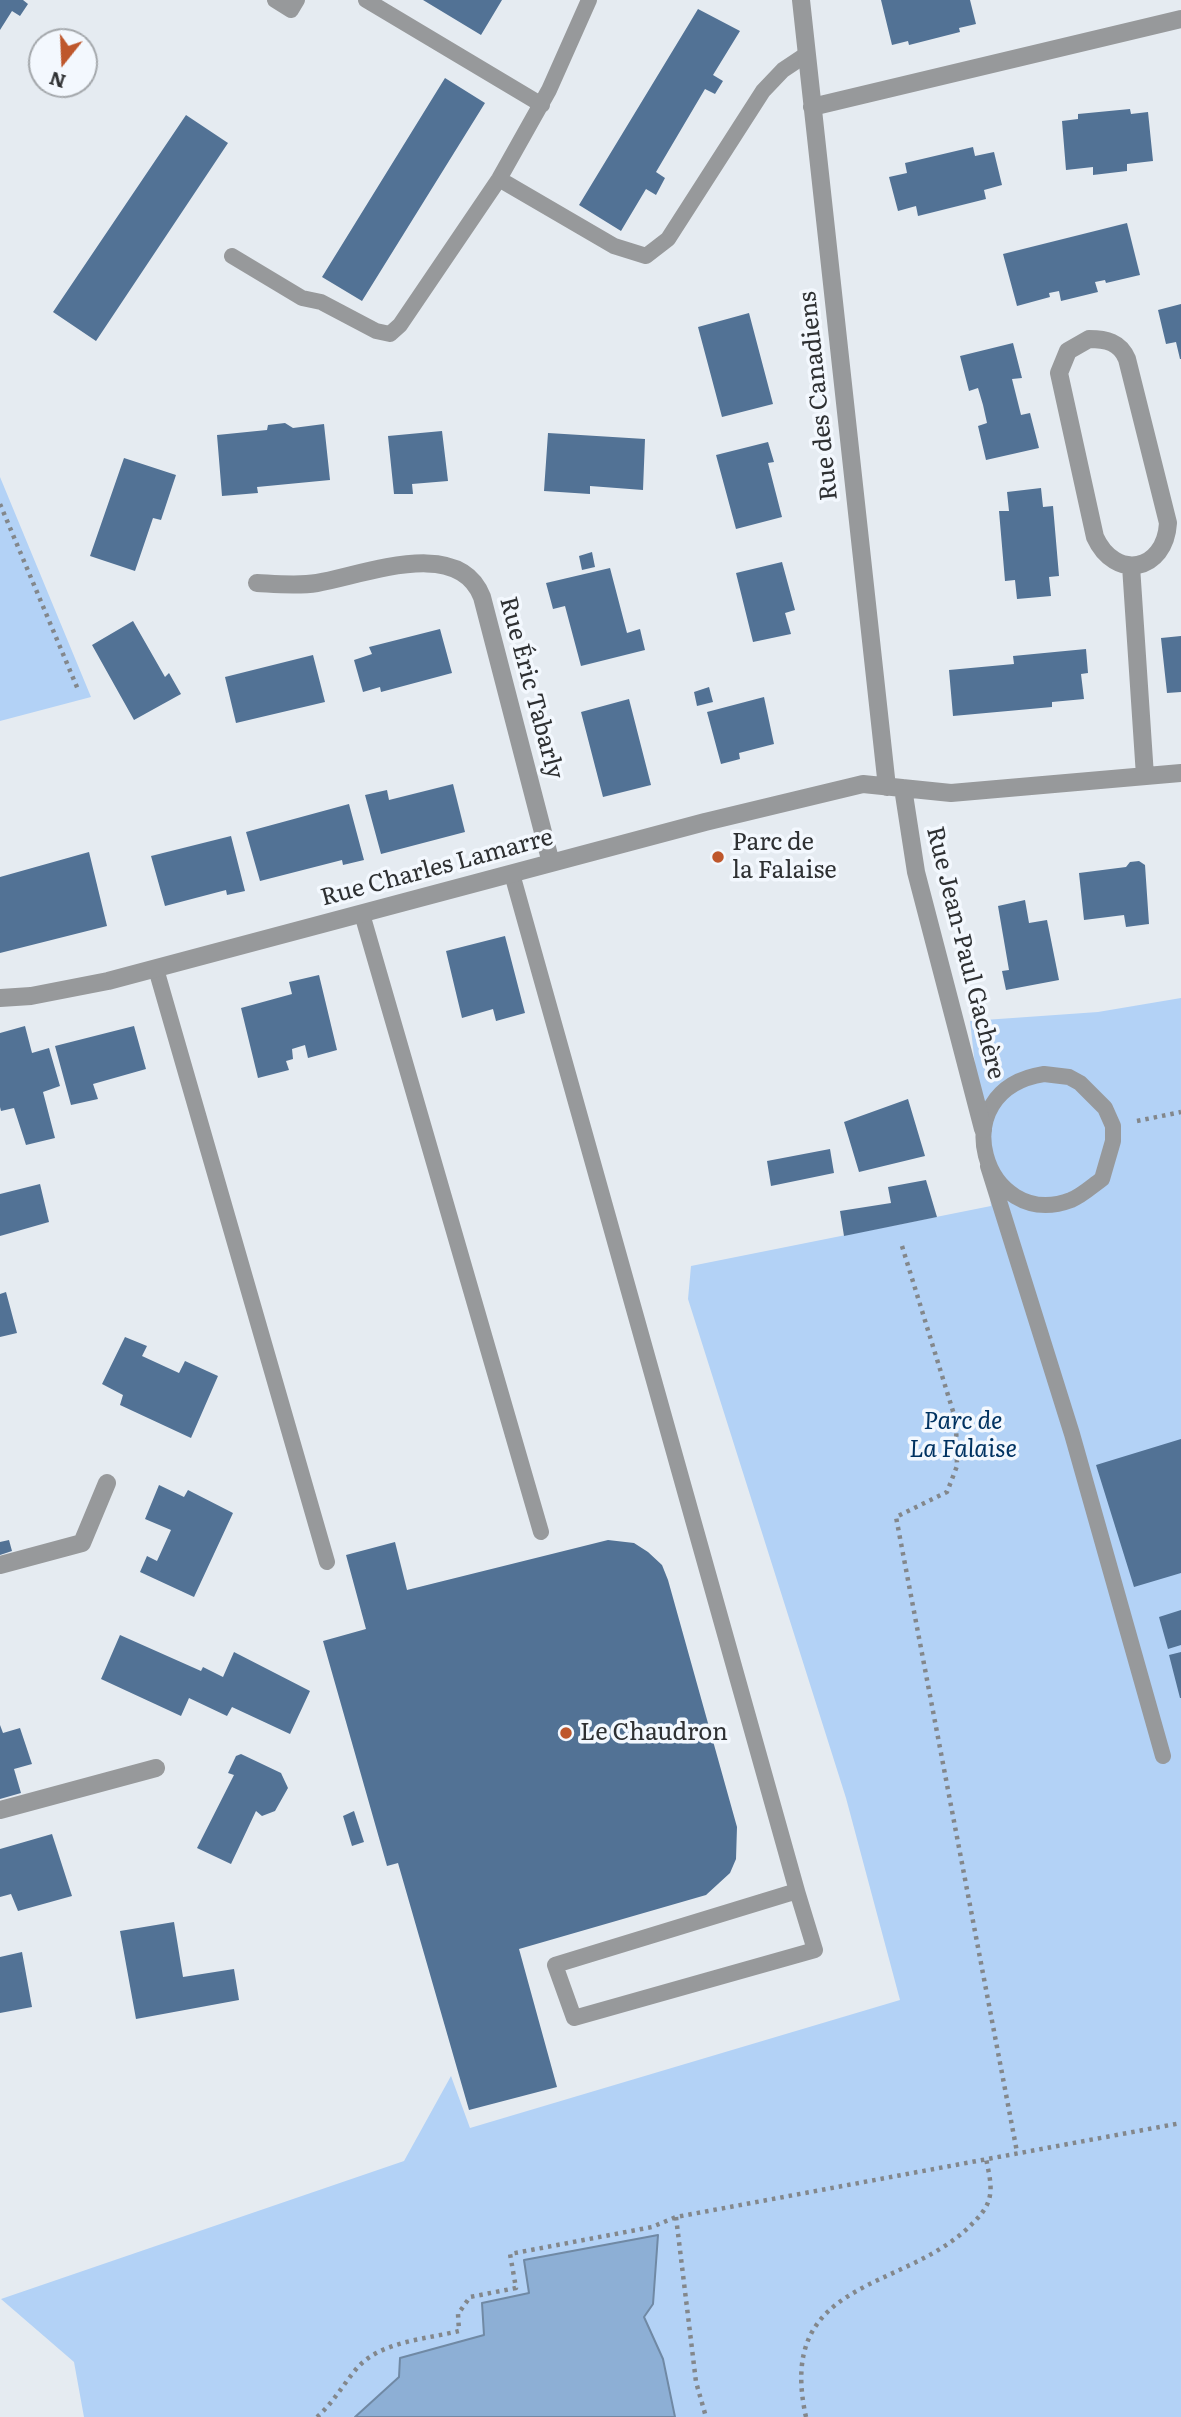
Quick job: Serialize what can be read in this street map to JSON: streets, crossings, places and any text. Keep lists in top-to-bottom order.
{
  "streets": {
    "street": [
      "Rue des Canadiens",
      "Rue Éric Tabarly",
      "Rue Charles Lamarre",
      "Rue Jean-Paul Gachère"
    ]
  },
  "crossings": [
    ["Rue des Canadiens", "Rue Charles Lamarre"],
    ["Rue des Canadiens", "Rue Jean-Paul Gachère"],
    ["Rue Éric Tabarly", "Rue Charles Lamarre"],
    ["Rue Charles Lamarre", "Rue Jean-Paul Gachère"]
  ],
  "parks": ["Parc de La Falaise"],
  "places": ["Parc de la Falaise", "Le Chaudron"],
  "north": "bottom"
}
